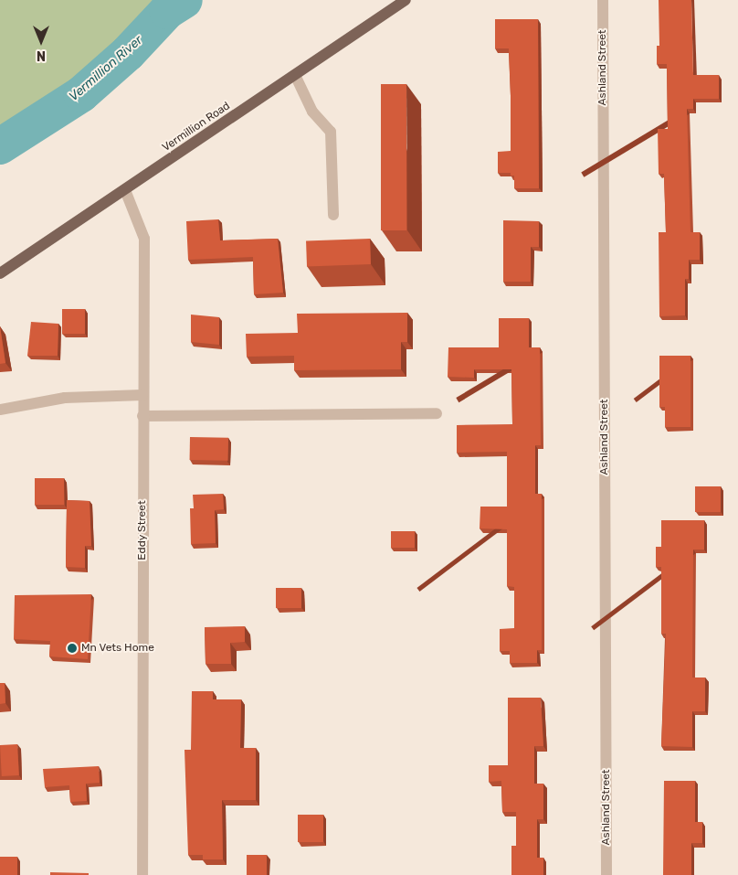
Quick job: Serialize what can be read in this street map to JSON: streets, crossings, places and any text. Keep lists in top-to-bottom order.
{
  "streets": {
    "main road": ["Vermillion Road"],
    "street": ["Ashland Street", "Eddy Street"]
  },
  "crossings": [
    ["Vermillion Road", "Eddy Street"]
  ],
  "water": ["Vermillion River"],
  "places": ["Mn Vets Home"],
  "north": "bottom"
}
